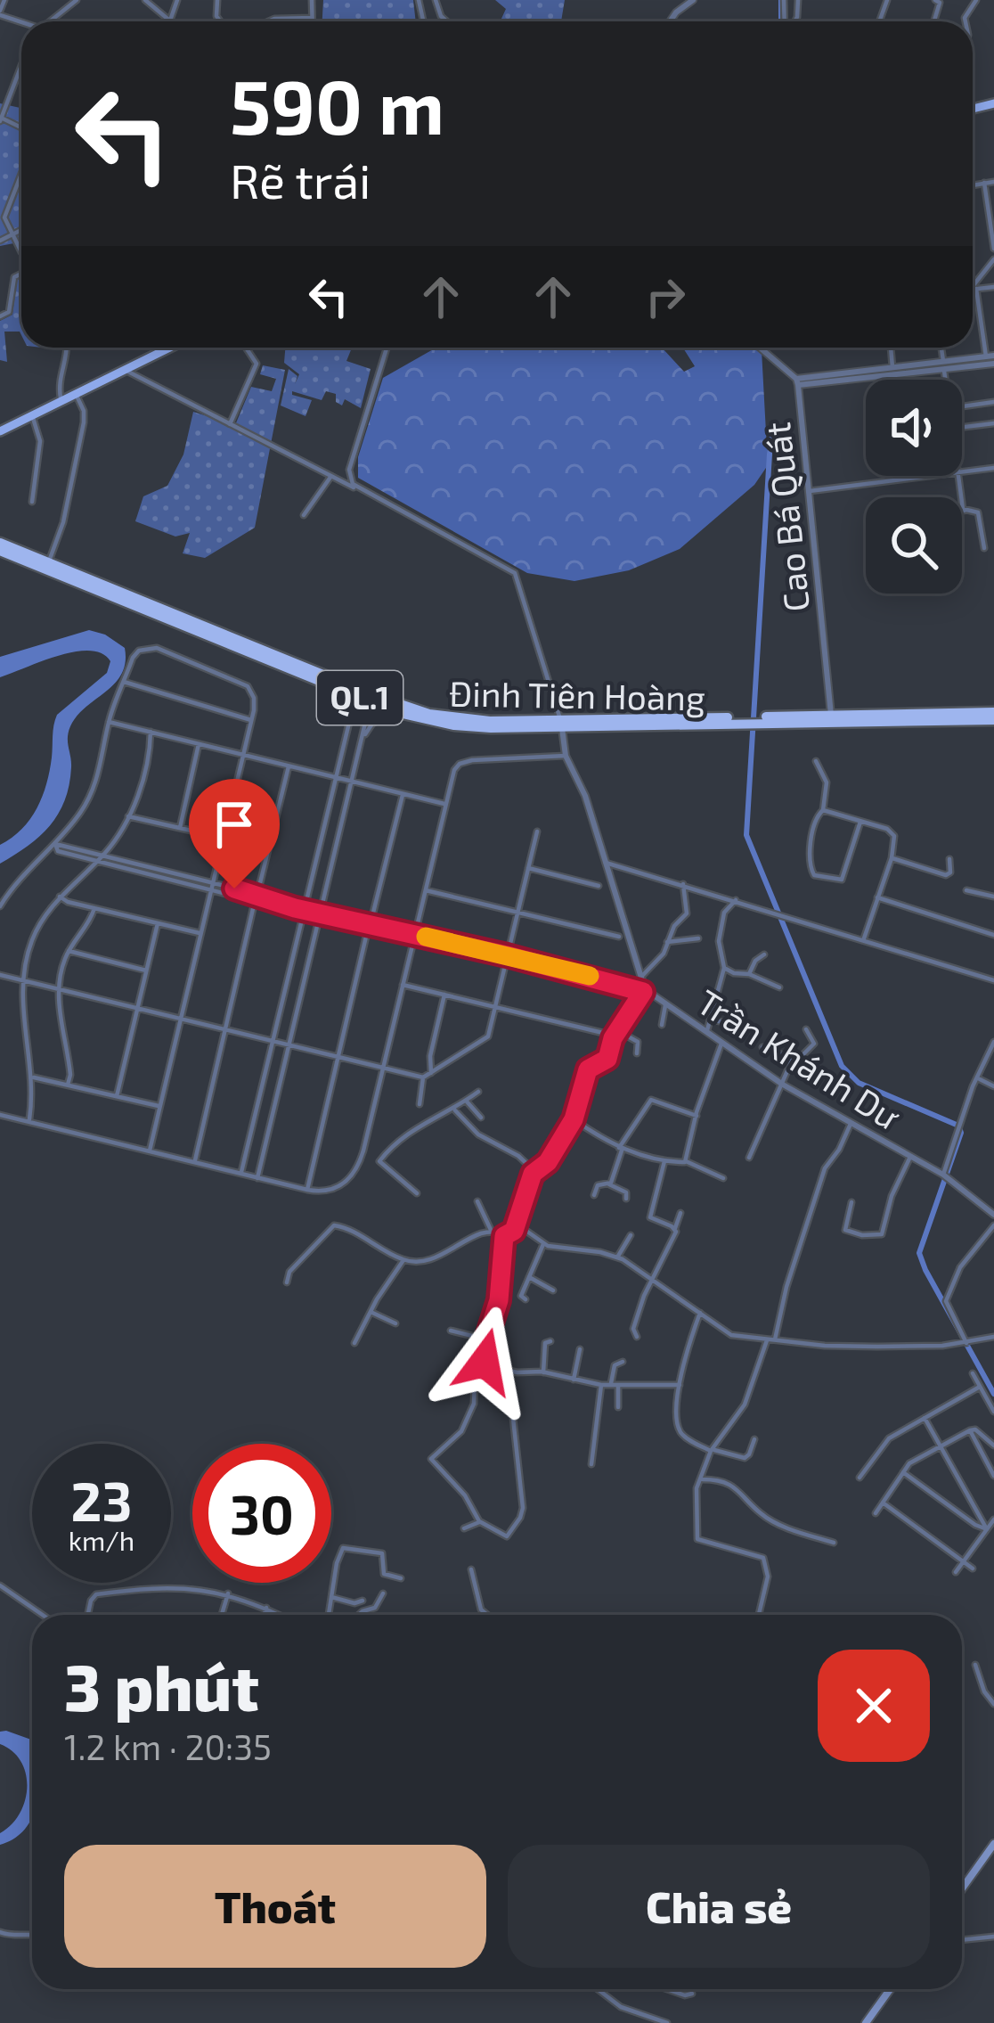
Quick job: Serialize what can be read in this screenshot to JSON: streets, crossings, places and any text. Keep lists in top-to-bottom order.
{
  "streets": {
    "highway": ["Đinh Tiên Hoàng", "QL.1"],
    "street": ["Cao Bá Quát", "Trần Khánh Dư"]
  },
  "crossings": [
    ["Cao Bá Quát", "Đinh Tiên Hoàng"]
  ],
  "page": {
    "turn": ["590 m", "Rẽ trái"],
    "speed": "23 km/h",
    "limit": "30",
    "heading": ["3 phút", "1.2 km · 20:35"],
    "buttons": ["Thoát", "Chia sẻ"]
  }
}
